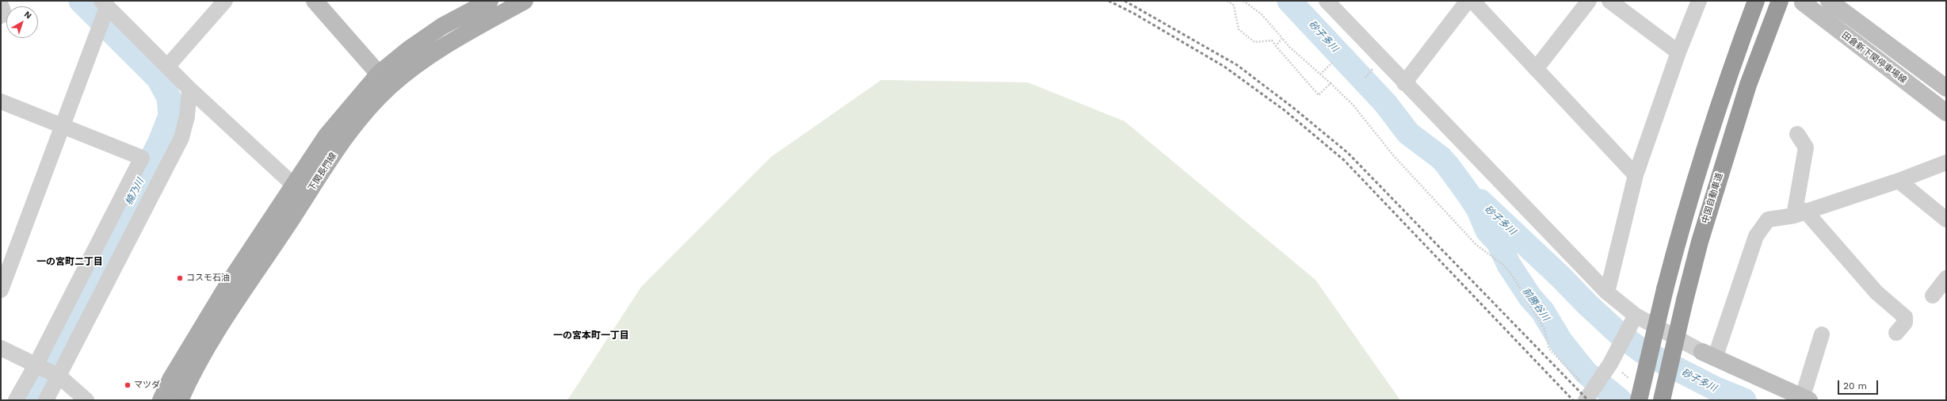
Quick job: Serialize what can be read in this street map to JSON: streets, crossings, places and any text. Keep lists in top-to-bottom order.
{
  "streets": {
    "highway": ["中国自動車道"],
    "main road": ["田倉新下関停車場線", "下関長門線"]
  },
  "districts": ["一の宮町二丁目", "一の宮本町一丁目"],
  "water": ["砂子多川", "楠乃川", "前勝谷川"],
  "places": ["コスモ石油", "マツダ"],
  "scale_bar": "20 m",
  "north": "top right"
}
